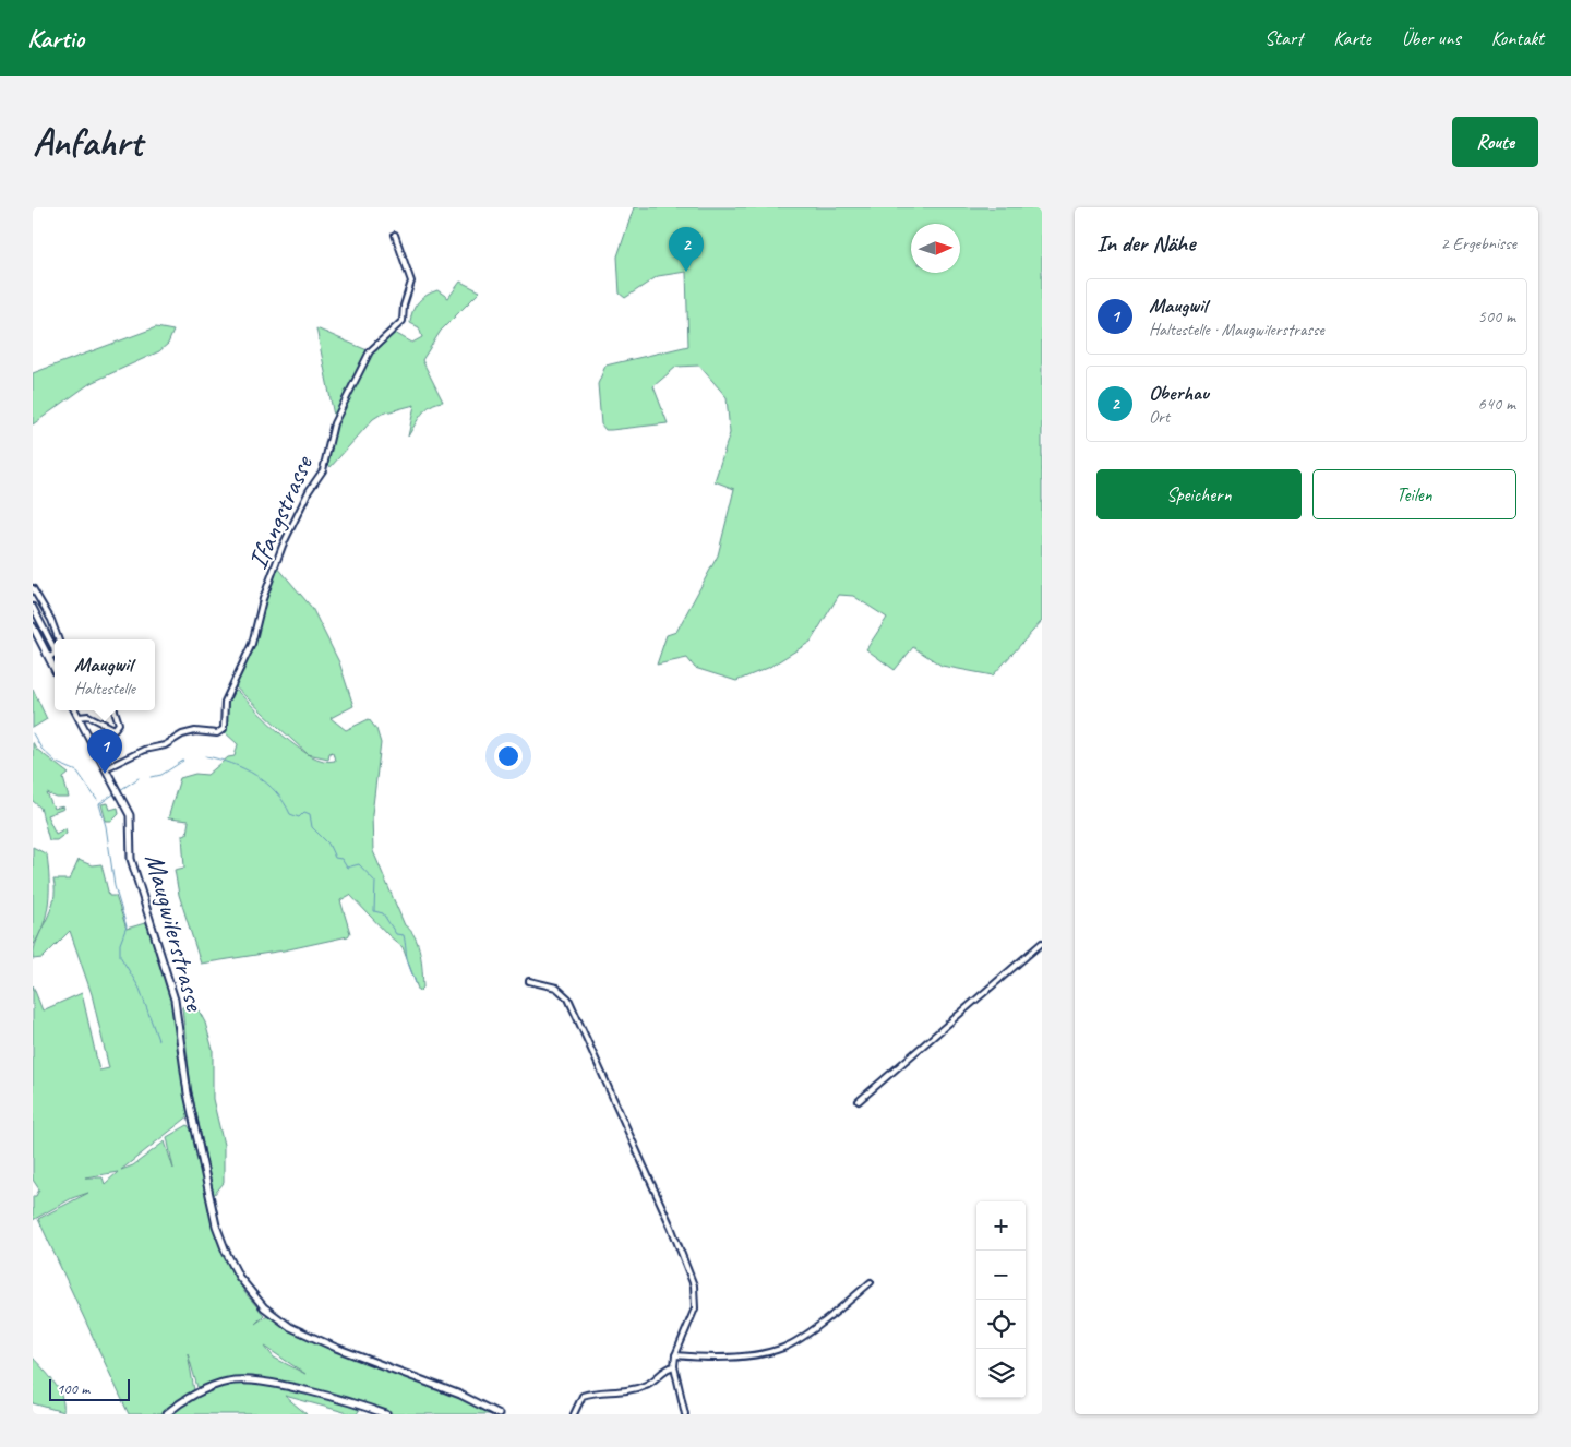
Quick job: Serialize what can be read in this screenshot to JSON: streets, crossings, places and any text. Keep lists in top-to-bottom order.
{
  "streets": {
    "street": ["Ifangstrasse", "Maugwilerstrasse"]
  },
  "crossings": [
    ["Ifangstrasse", "Maugwilerstrasse"]
  ],
  "scale_bar": "100 m",
  "north": "right",
  "page": {
    "header": "Kartio",
    "nav": [
      "Start",
      "Karte",
      "Über uns",
      "Kontakt"
    ],
    "buttons": [
      "Route",
      ["Speichern", "Teilen"]
    ],
    "title": "Anfahrt",
    "heading": ["In der Nähe", "2 Ergebnisse"],
    "pins": ["2", "1"],
    "list": [
      {
        "mark": "1",
        "name": "Maugwil",
        "note": "Haltestelle · Maugwilerstrasse",
        "value": "500 m"
      },
      {
        "mark": "2",
        "name": "Oberhau",
        "note": "Ort",
        "value": "640 m"
      }
    ],
    "popup": ["Maugwil", "Haltestelle"],
    "map_buttons": ["+", "−"],
    "scale": "100 m"
  }
}
